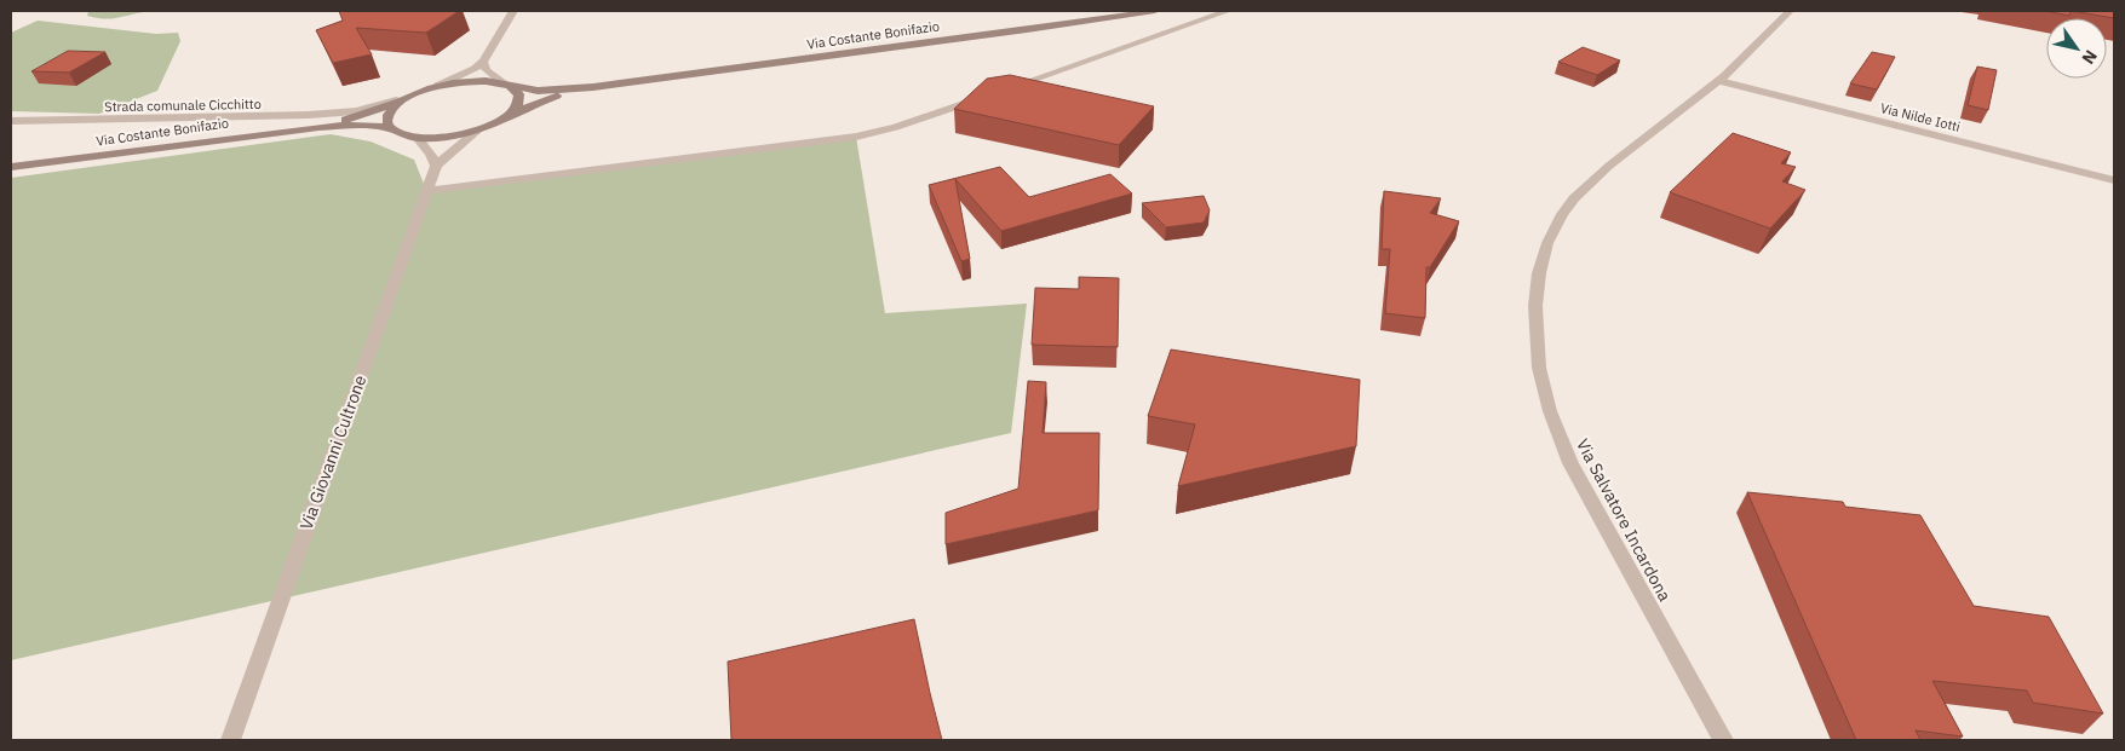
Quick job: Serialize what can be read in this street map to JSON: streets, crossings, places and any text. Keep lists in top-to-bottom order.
{
  "streets": {
    "main road": ["Via Costante Bonifazio"],
    "street": [
      "Strada comunale Cicchitto",
      "Via Nilde Iotti",
      "Via Giovanni Cultrone",
      "Via Salvatore Incardona"
    ]
  },
  "crossings": [
    ["Via Nilde Iotti", "Via Salvatore Incardona"]
  ],
  "north": "bottom right"
}
